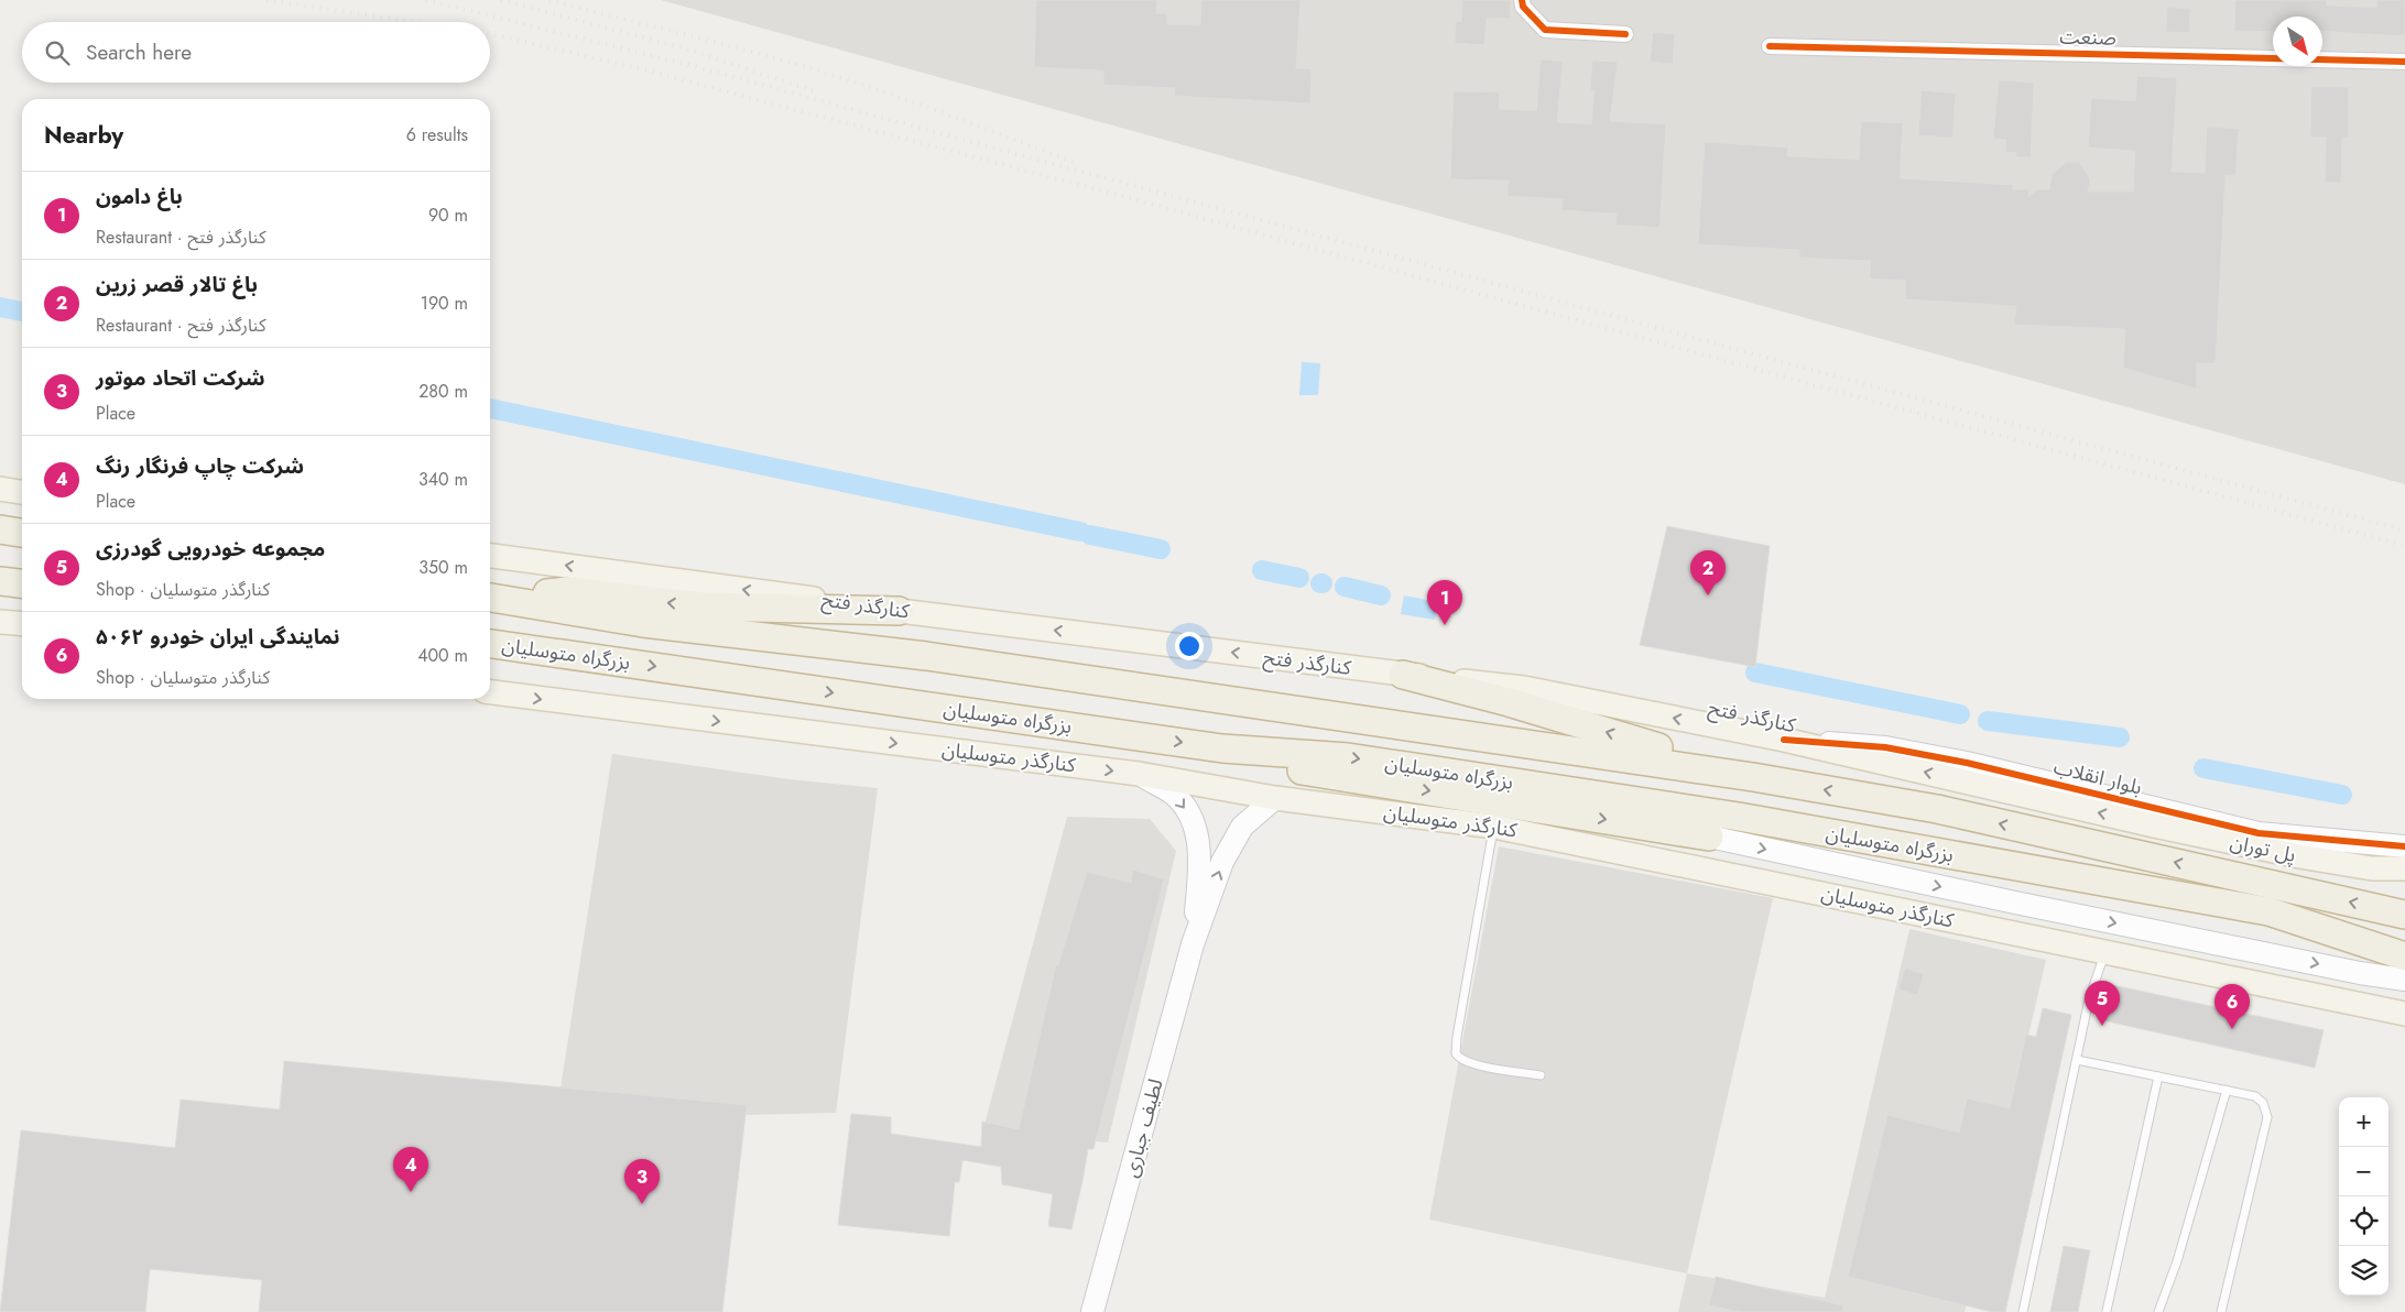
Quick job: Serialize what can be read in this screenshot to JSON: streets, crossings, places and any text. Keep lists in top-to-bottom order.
{
  "streets": {
    "highway": ["بزرگراه متوسلیان"],
    "main road": [
      "کنارگذر فتح",
      "کنارگذر متوسلیان",
      "بلوار انقلاب",
      "پل توران",
      "لطیف جباری"
    ],
    "street": ["صنعت"]
  },
  "crossings": [
    ["کنارگذر فتح", "بلوار انقلاب"],
    ["کنارگذر فتح", "پل توران"]
  ],
  "one_way": ["کنارگذر فتح"],
  "north": "bottom right",
  "page": {
    "search": "Search here",
    "heading": ["Nearby", "6 results"],
    "list": [
      {
        "mark": "1",
        "name": "باغ دامون",
        "note": "Restaurant · کنارگذر فتح",
        "value": "90 m"
      },
      {
        "mark": "2",
        "name": "باغ تالار قصر زرین",
        "note": "Restaurant · کنارگذر فتح",
        "value": "190 m"
      },
      {
        "mark": "3",
        "name": "شرکت اتحاد موتور",
        "note": "Place",
        "value": "280 m"
      },
      {
        "mark": "4",
        "name": "شرکت چاپ فرنگار رنگ",
        "note": "Place",
        "value": "340 m"
      },
      {
        "mark": "5",
        "name": "مجموعه خودرویی گودرزی",
        "note": "Shop · کنارگذر متوسلیان",
        "value": "350 m"
      },
      {
        "mark": "6",
        "name": "نمایندگی ایران خودرو ۵۰۶۲",
        "note": "Shop · کنارگذر متوسلیان",
        "value": "400 m"
      }
    ],
    "pins": [
      "2",
      "1",
      "5",
      "6",
      "4",
      "3"
    ],
    "map_buttons": ["+", "−"]
  }
}
